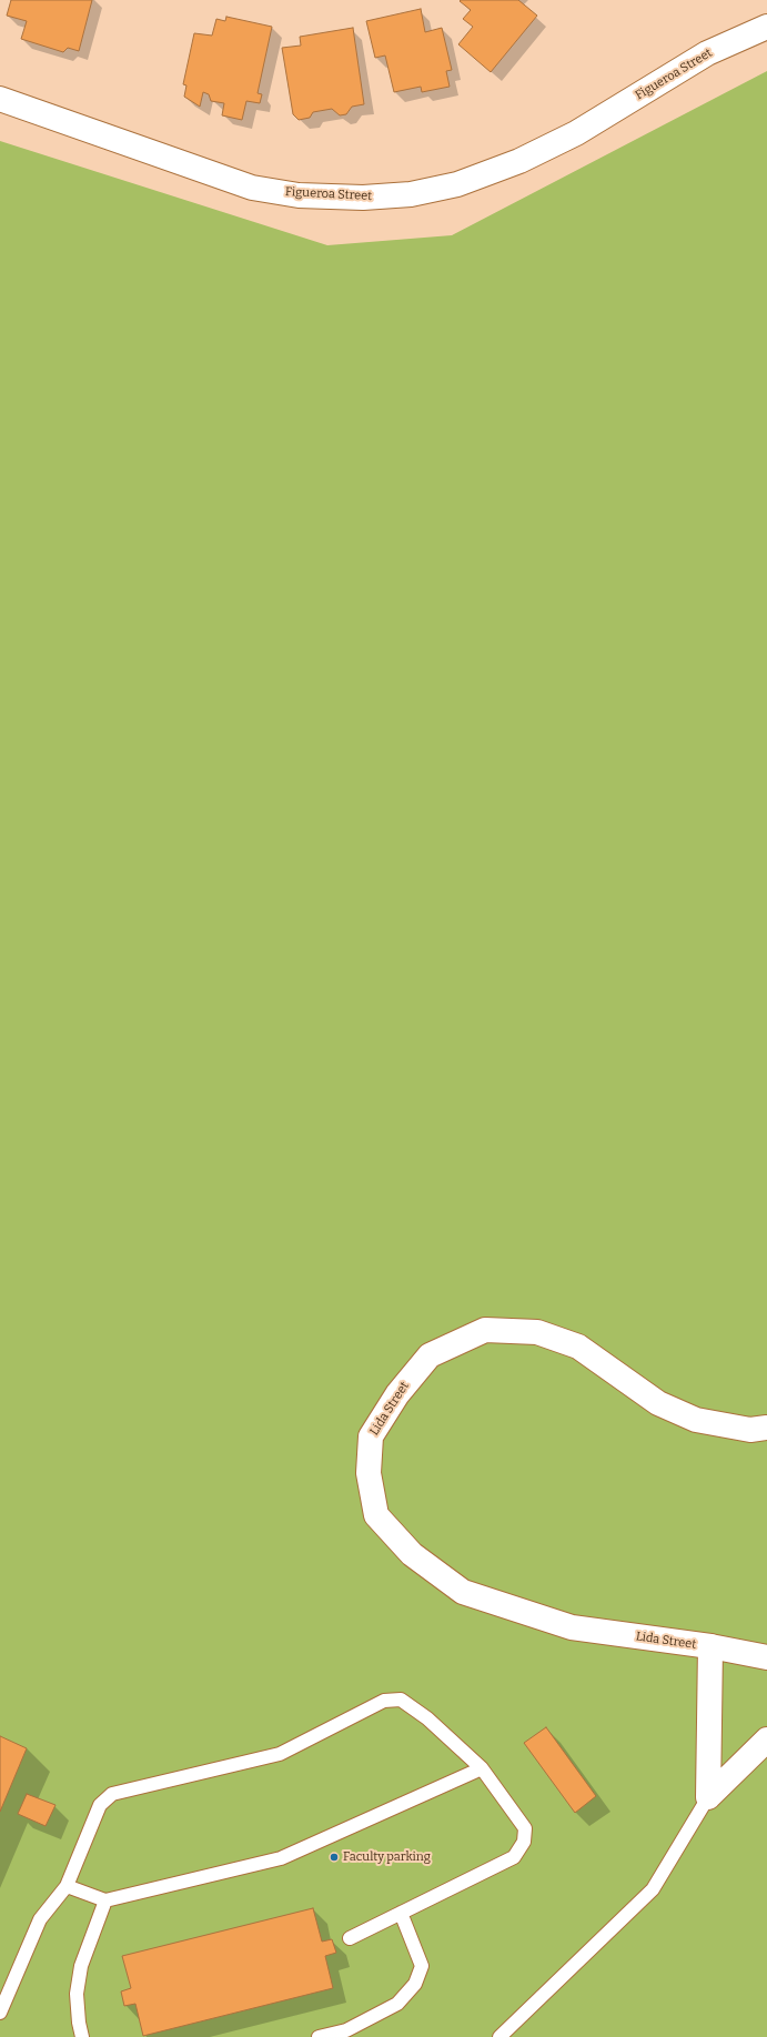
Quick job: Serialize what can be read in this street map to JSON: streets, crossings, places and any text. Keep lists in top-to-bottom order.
{
  "streets": {
    "street": ["Figueroa Street", "Lida Street"]
  },
  "places": ["Faculty parking"]
}
